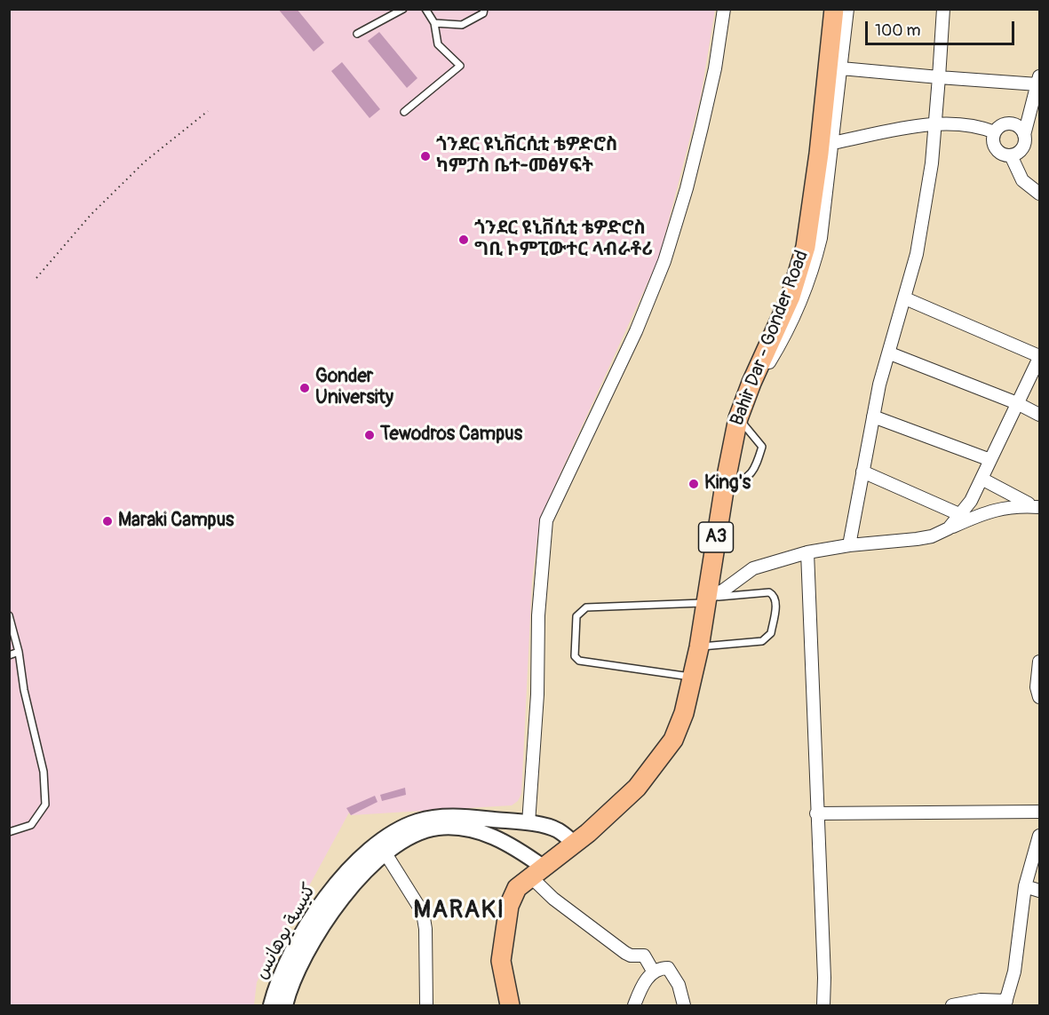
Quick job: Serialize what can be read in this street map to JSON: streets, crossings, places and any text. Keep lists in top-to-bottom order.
{
  "streets": {
    "highway": ["Bahir Dar - Gonder Road", "A3"],
    "street": ["كنيسة يوهانس"]
  },
  "crossings": [
    ["Bahir Dar - Gonder Road", "كنيسة يوهانس"]
  ],
  "districts": ["MARAKI"],
  "places": [
    "ጎንደር ዩኒቨርሲቲ ቴዎድሮስ ካምፓስ ቤተ-መፅሃፍት",
    "ጎንደር ዩኒቨሲቲ ቴዎድሮስ ግቢ ኮምፒውተር ላብራቶሪ",
    "Gonder University",
    "Tewodros Campus",
    "King's",
    "Maraki Campus"
  ],
  "scale_bar": "100 m"
}
